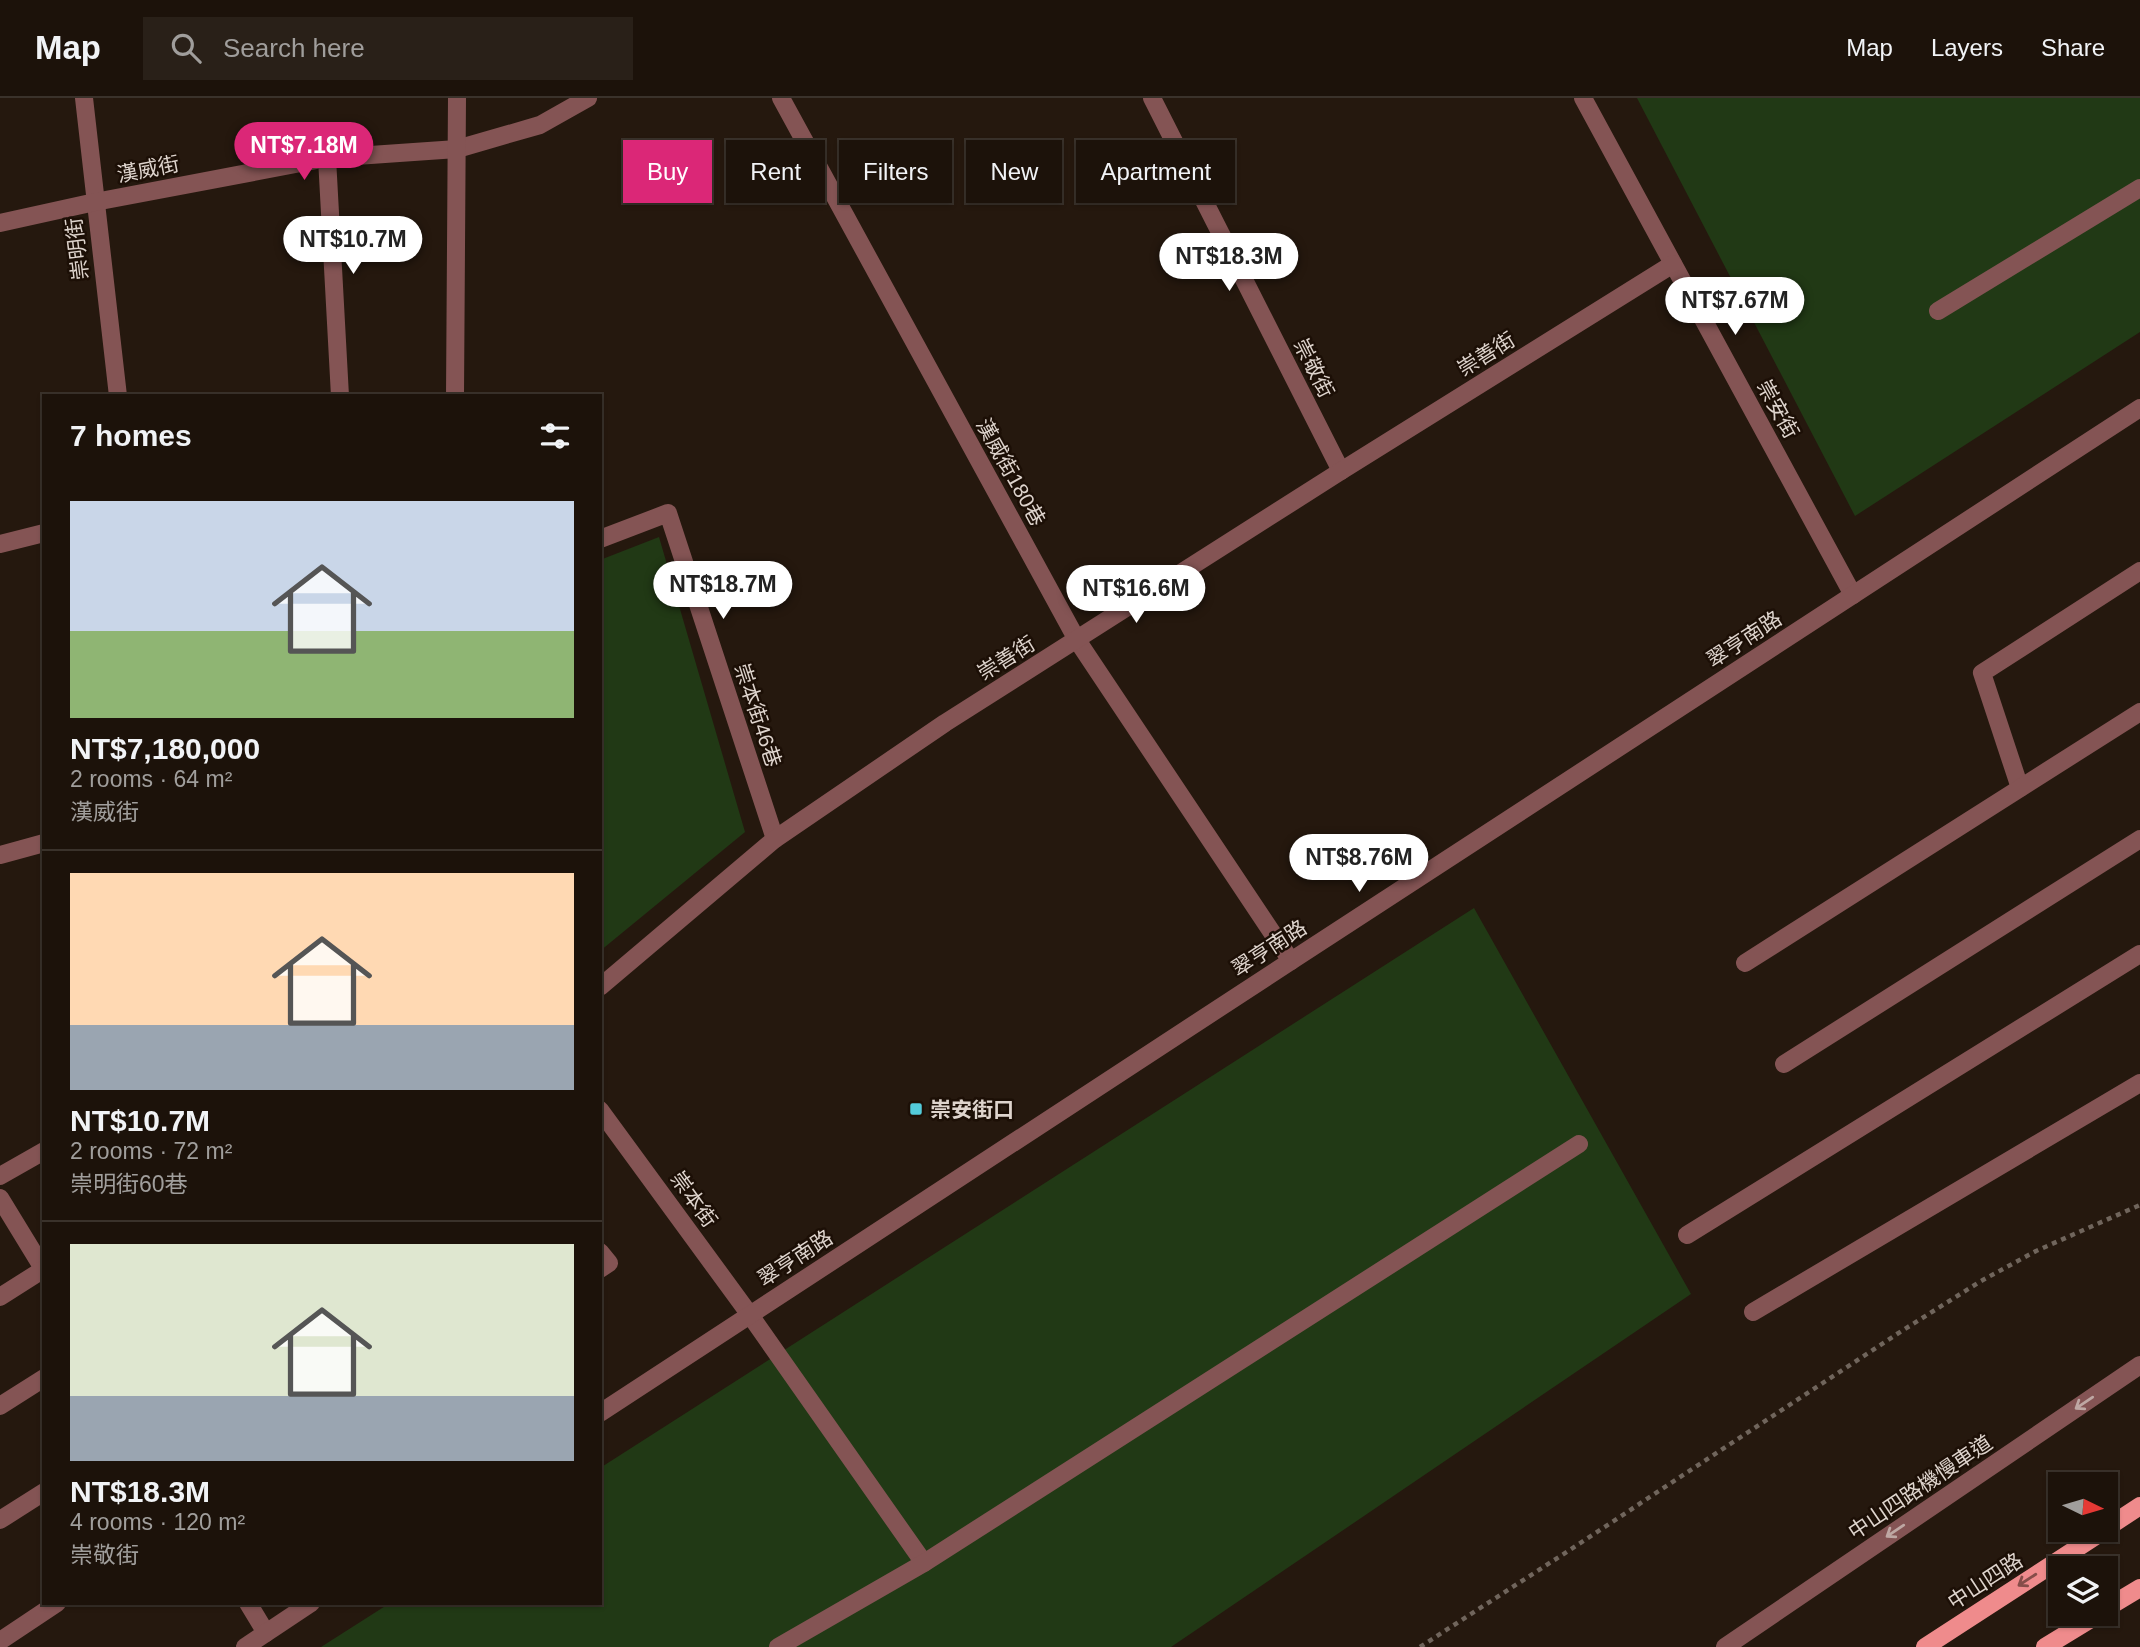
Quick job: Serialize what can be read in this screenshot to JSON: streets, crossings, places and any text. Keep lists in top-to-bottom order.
{
  "streets": {
    "main road": ["中山四路"],
    "street": [
      "漢威街",
      "崇明街",
      "崇善街",
      "崇敬街",
      "崇安街",
      "漢威街180巷",
      "翠亨南路",
      "崇本街46巷",
      "崇本街",
      "中山四路機慢車道"
    ]
  },
  "crossings": [
    ["漢威街", "崇明街"],
    ["崇善街", "崇敬街"],
    ["崇善街", "崇安街"],
    ["崇善街", "漢威街180巷"],
    ["崇善街", "崇本街46巷"],
    ["崇安街", "翠亨南路"],
    ["漢威街180巷", "翠亨南路"],
    ["翠亨南路", "崇本街"]
  ],
  "one_way": ["中山四路機慢車道", "中山四路"],
  "places": {
    "transit": ["崇安街口"]
  },
  "north": "right",
  "page": {
    "header": "Map",
    "search": "Search here",
    "nav": ["Map", "Layers", "Share"],
    "price": [
      "NT$7.18M",
      "NT$10.7M",
      "NT$18.3M",
      "NT$7.67M",
      "NT$18.7M",
      "NT$16.6M",
      "NT$8.76M"
    ],
    "chip": [
      "Buy",
      "Rent",
      "Filters",
      "New",
      "Apartment"
    ],
    "heading": "7 homes",
    "list": [
      {
        "name": "NT$7,180,000",
        "note": "2 rooms · 64 m² · 漢威街"
      },
      {
        "name": "NT$10.7M",
        "note": "2 rooms · 72 m² · 崇明街60巷"
      },
      {
        "name": "NT$18.3M",
        "note": "4 rooms · 120 m² · 崇敬街"
      }
    ]
  }
}
